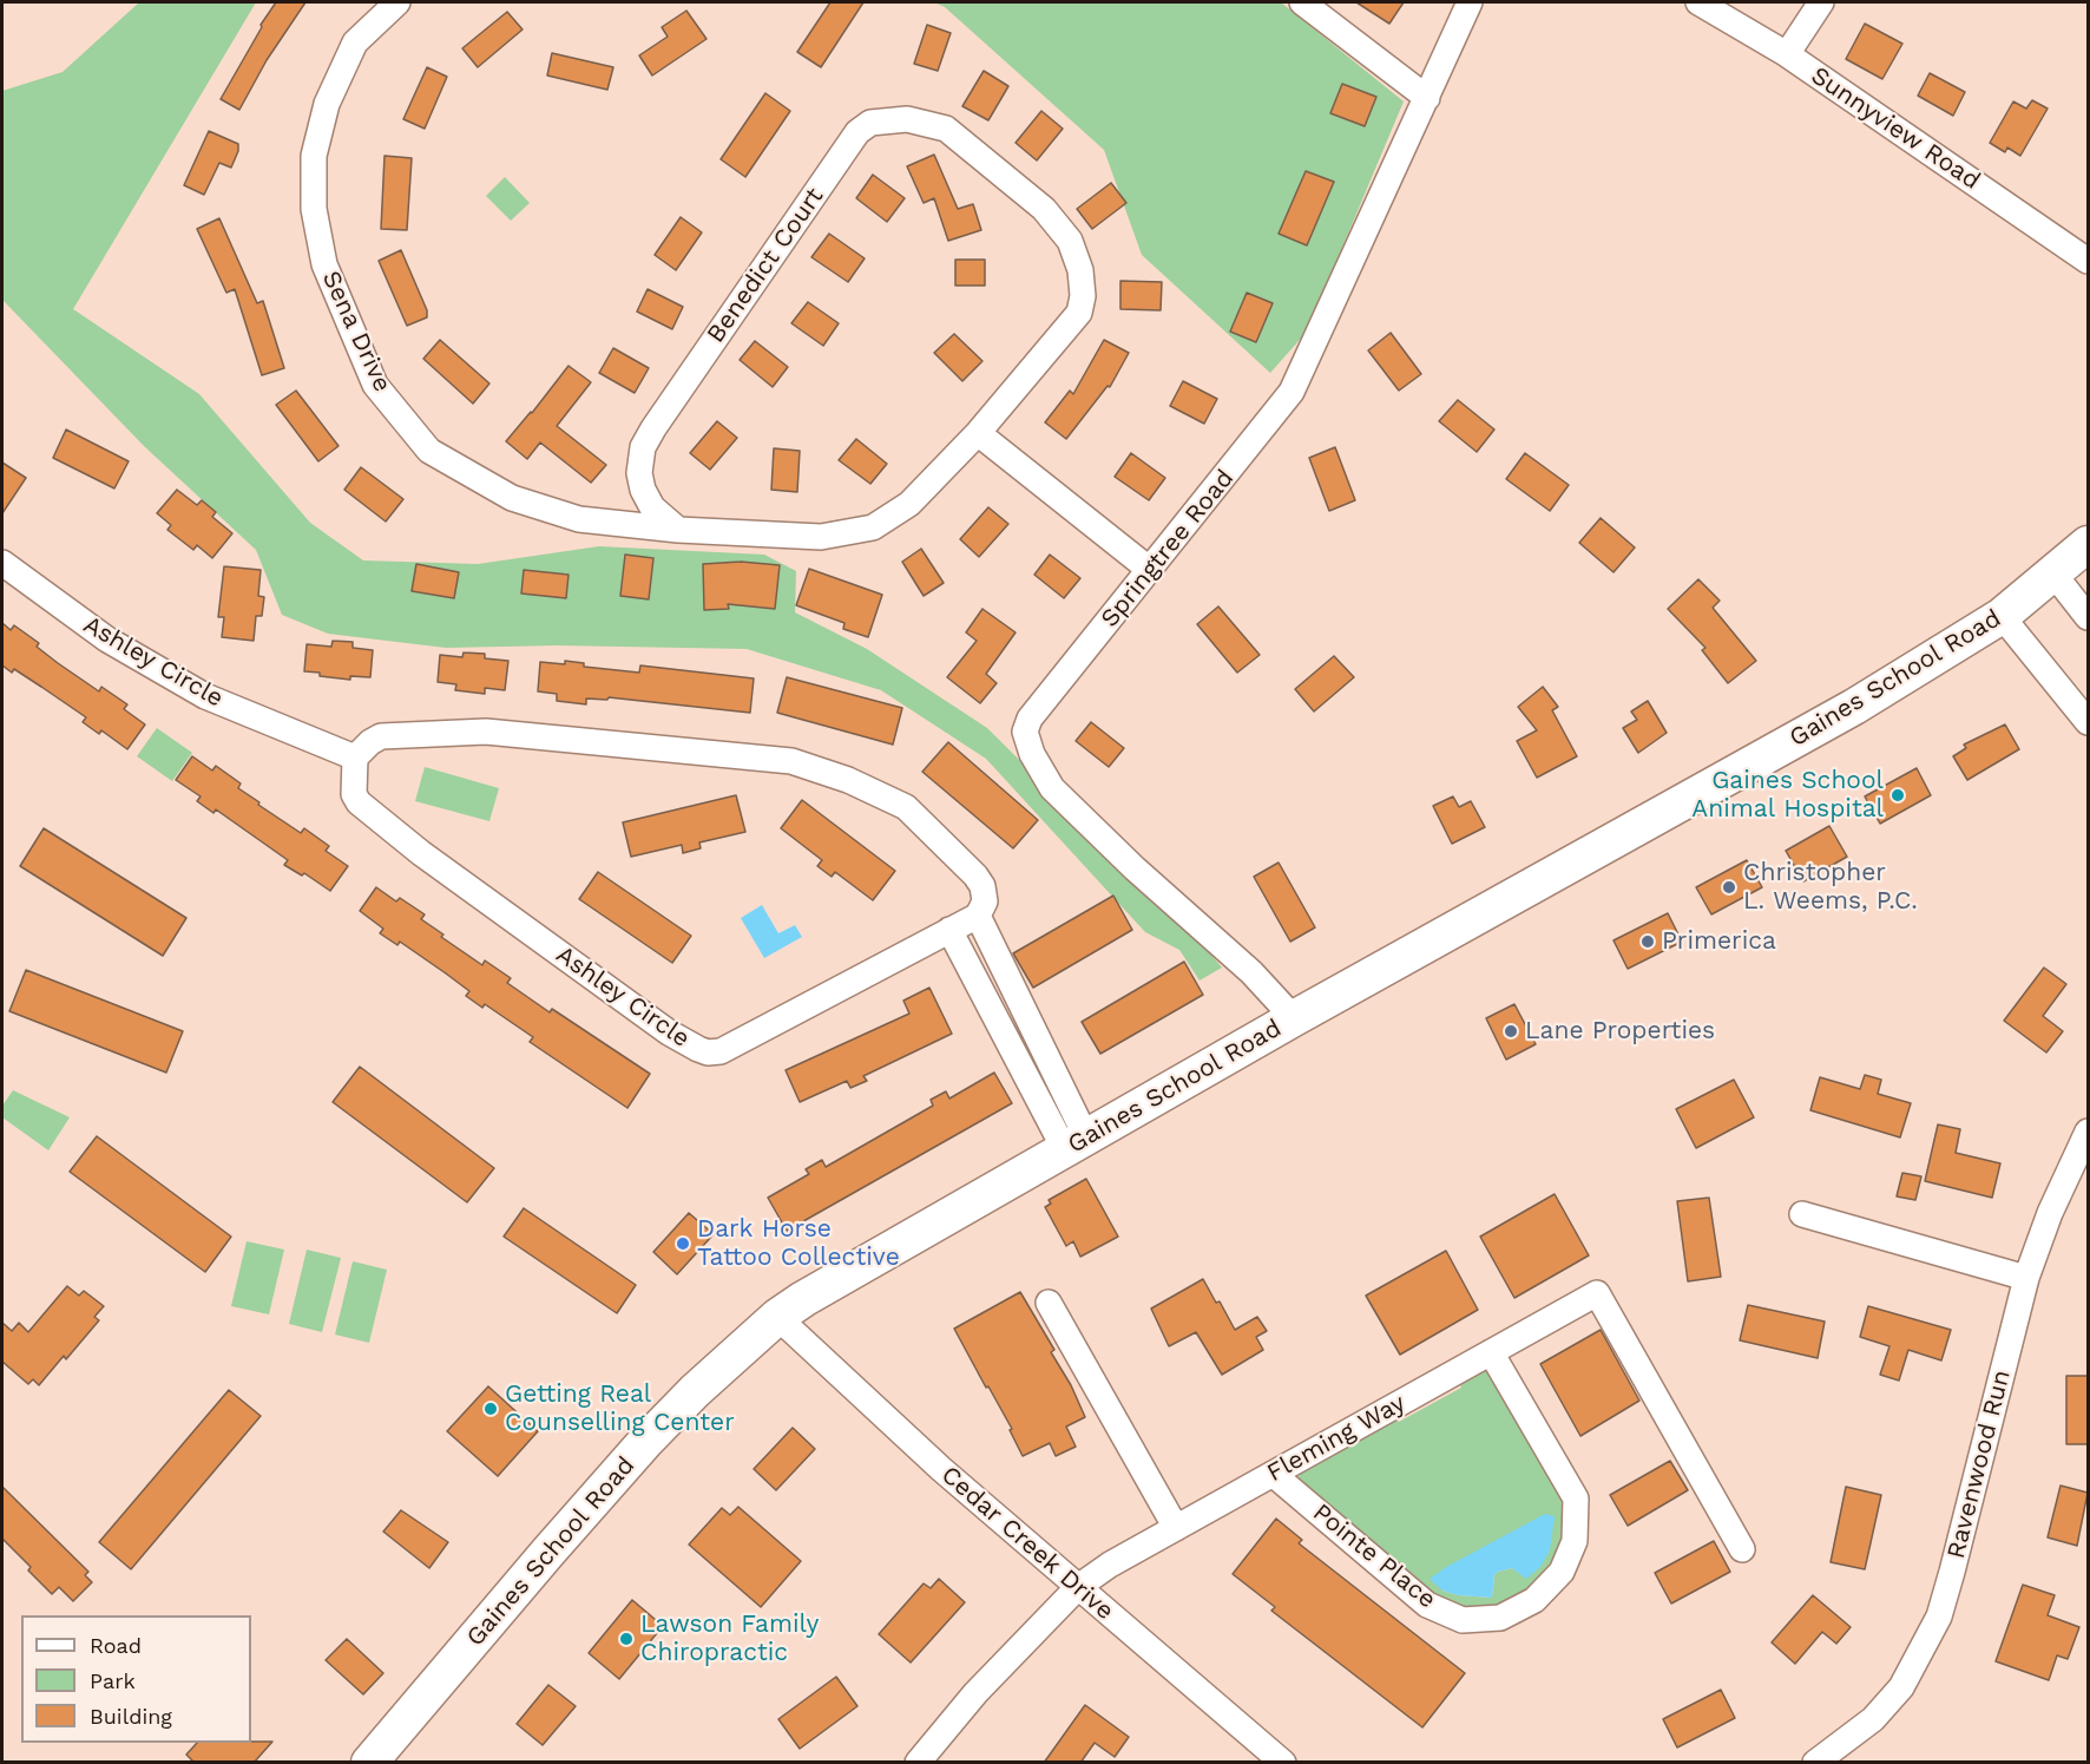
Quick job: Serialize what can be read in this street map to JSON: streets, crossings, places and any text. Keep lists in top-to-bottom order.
{
  "streets": {
    "main road": ["Gaines School Road"],
    "street": [
      "Sunnyview Road",
      "Benedict Court",
      "Sena Drive",
      "Springtree Road",
      "Ashley Circle",
      "Fleming Way",
      "Ravenwood Run",
      "Cedar Creek Drive",
      "Pointe Place"
    ]
  },
  "crossings": [
    ["Benedict Court", "Sena Drive"],
    ["Springtree Road", "Gaines School Road"],
    ["Gaines School Road", "Cedar Creek Drive"],
    ["Fleming Way", "Cedar Creek Drive"],
    ["Fleming Way", "Pointe Place"]
  ],
  "places": [
    "Gaines School Animal Hospital",
    "Christopher L. Weems, P.C.",
    "Primerica",
    "Lane Properties",
    "Dark Horse Tattoo Collective",
    "Getting Real Counselling Center",
    "Lawson Family Chiropractic"
  ],
  "legend": ["Road", "Park", "Building"]
}
